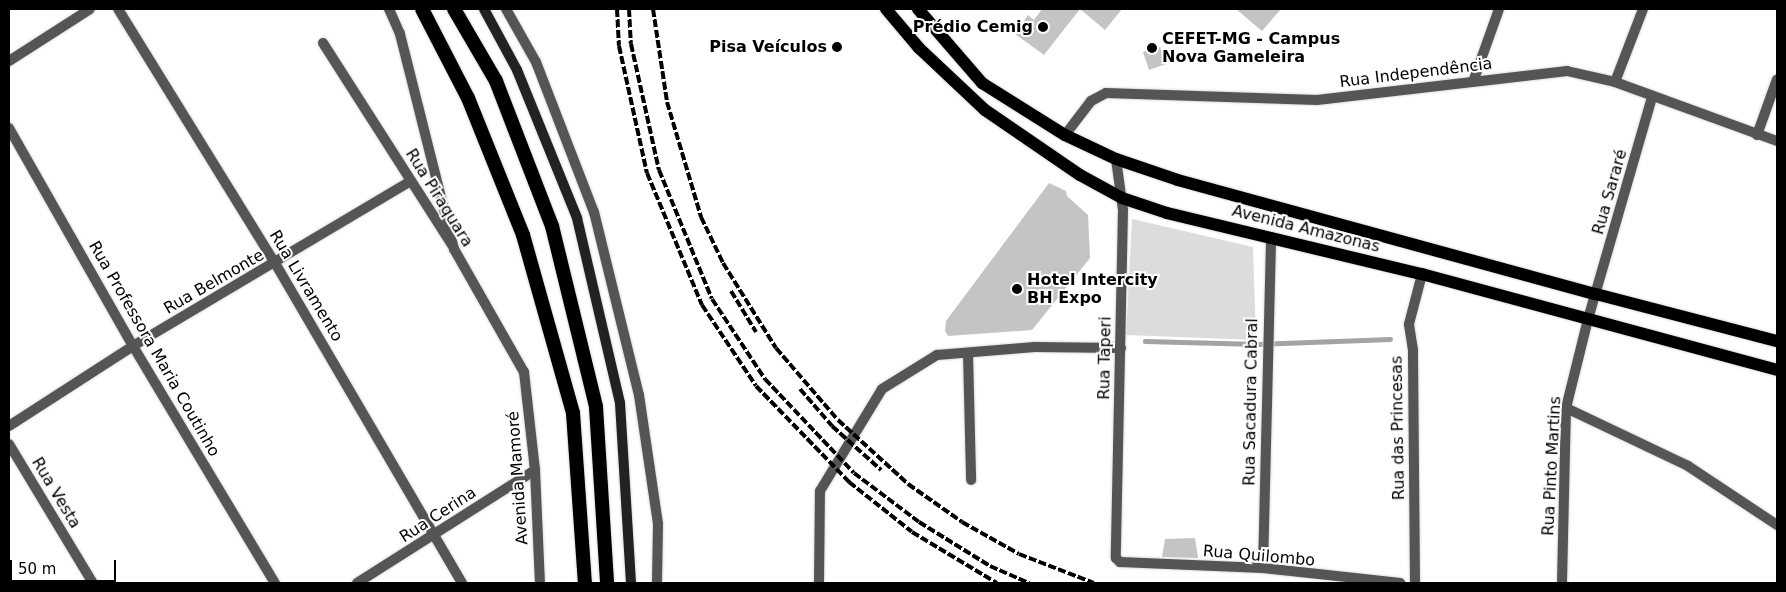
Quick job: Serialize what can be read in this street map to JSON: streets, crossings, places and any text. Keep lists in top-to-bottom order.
{
  "streets": {
    "main road": ["Avenida Amazonas"],
    "street": [
      "Rua Independência",
      "Rua Sararé",
      "Rua Piraquara",
      "Rua Belmonte",
      "Rua Livramento",
      "Rua Professora Maria Coutinho",
      "Rua Taperi",
      "Rua Sacadura Cabral",
      "Rua das Princesas",
      "Rua Pinto Martins",
      "Avenida Mamoré",
      "Rua Vesta",
      "Rua Cerina",
      "Rua Quilombo"
    ]
  },
  "crossings": [
    ["Rua Independência", "Rua Sararé"],
    ["Rua Independência", "Avenida Amazonas"],
    ["Rua Sararé", "Avenida Amazonas"],
    ["Rua Sararé", "Rua Pinto Martins"],
    ["Rua Piraquara", "Rua Belmonte"],
    ["Rua Piraquara", "Avenida Mamoré"],
    ["Avenida Amazonas", "Rua Taperi"],
    ["Avenida Amazonas", "Rua Sacadura Cabral"],
    ["Avenida Amazonas", "Rua das Princesas"],
    ["Avenida Amazonas", "Rua Pinto Martins"],
    ["Rua Belmonte", "Rua Livramento"],
    ["Rua Belmonte", "Rua Professora Maria Coutinho"],
    ["Rua Livramento", "Rua Cerina"],
    ["Rua Taperi", "Rua Quilombo"],
    ["Rua Sacadura Cabral", "Rua Quilombo"],
    ["Avenida Mamoré", "Rua Cerina"]
  ],
  "places": [
    "Prédio Cemig",
    "Pisa Veículos",
    "CEFET-MG - Campus Nova Gameleira",
    "Hotel Intercity BH Expo"
  ],
  "scale_bar": "50 m"
}
